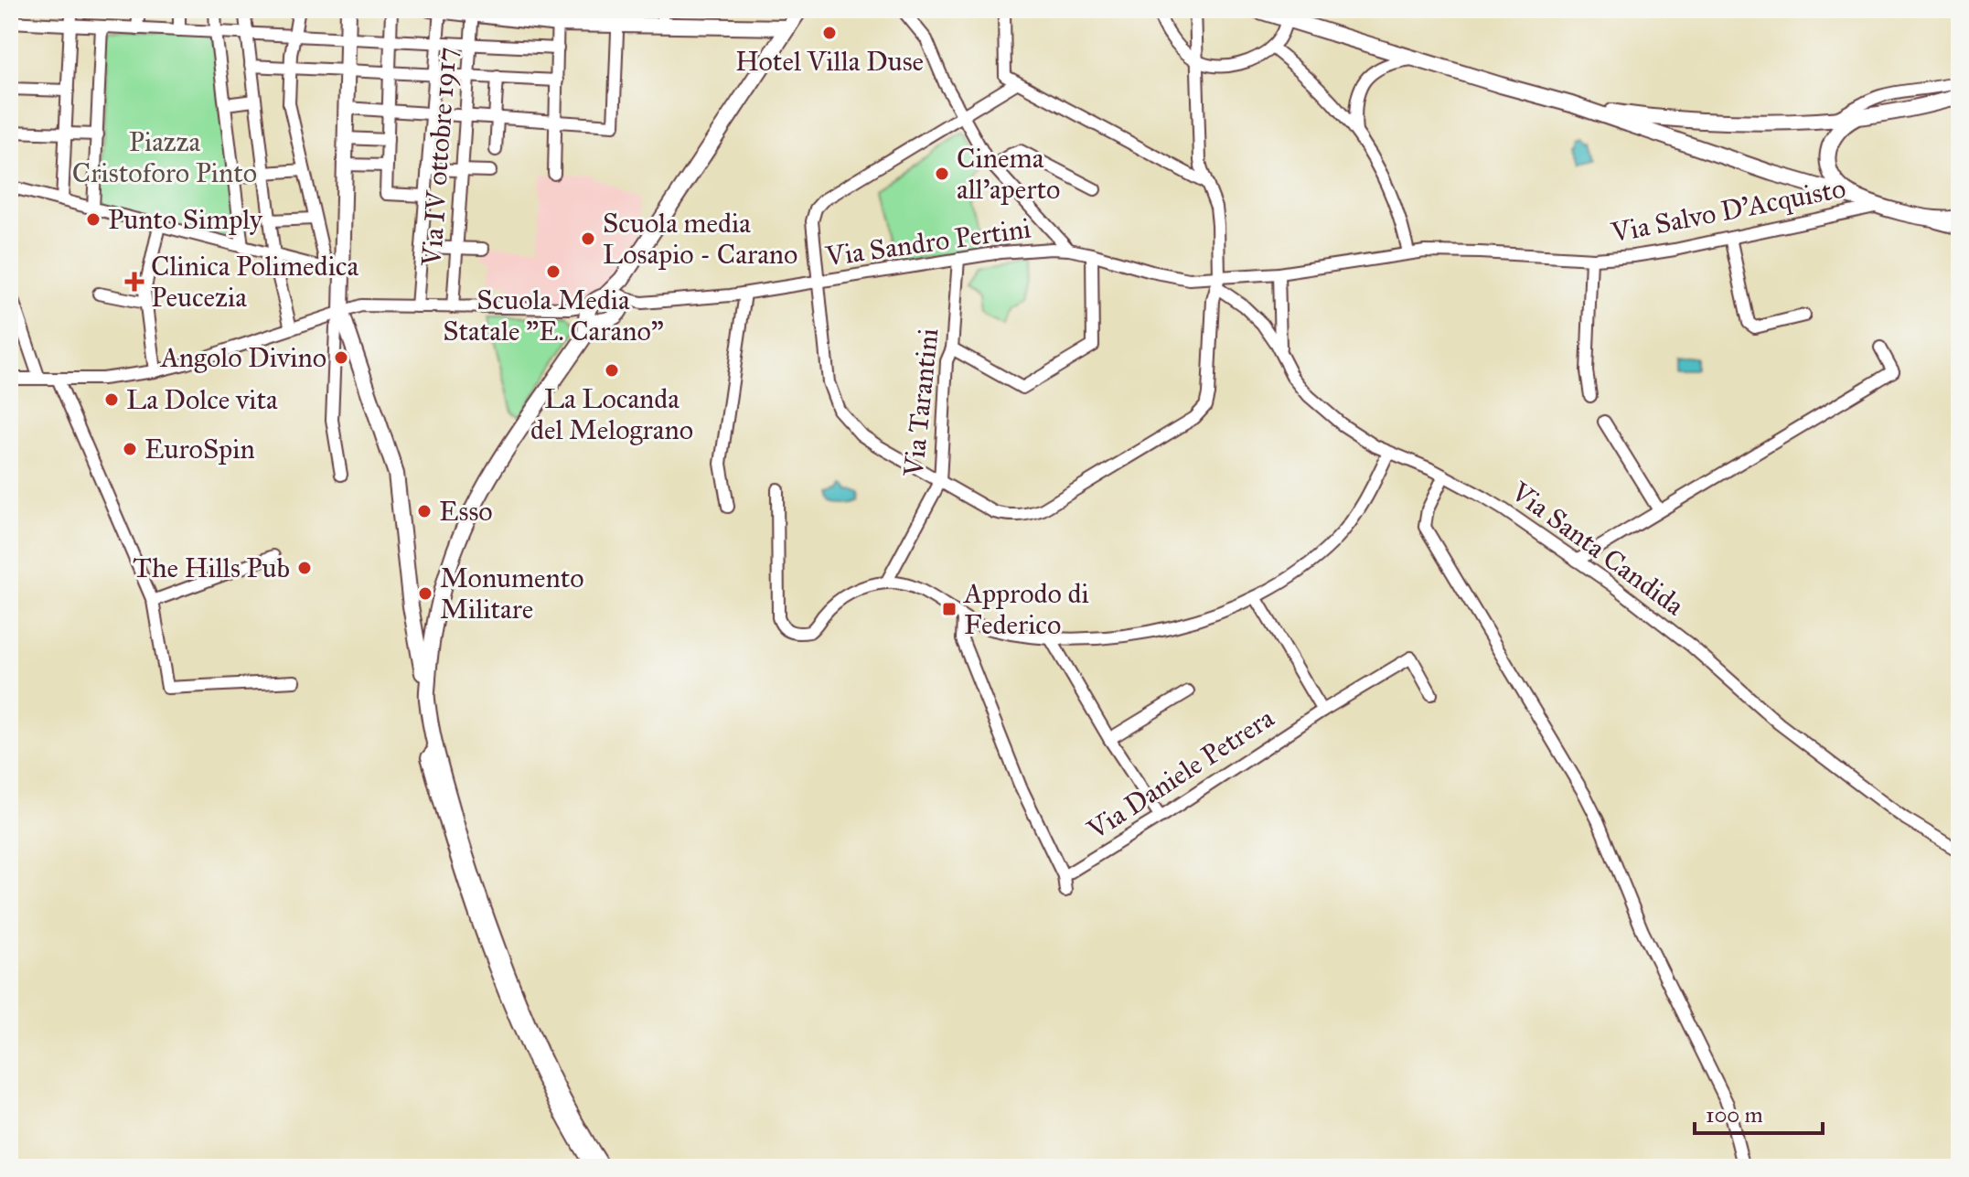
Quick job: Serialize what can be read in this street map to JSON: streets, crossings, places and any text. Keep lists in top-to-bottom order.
{
  "streets": {
    "street": [
      "Via IV ottobre 1917",
      "Via Salvo D'Acquisto",
      "Via Sandro Pertini",
      "Via Tarantini",
      "Via Santa Candida",
      "Via Daniele Petrera"
    ]
  },
  "crossings": [
    ["Via Salvo D'Acquisto", "Via Sandro Pertini"],
    ["Via Salvo D'Acquisto", "Via Santa Candida"],
    ["Via Sandro Pertini", "Via Tarantini"],
    ["Via Sandro Pertini", "Via Santa Candida"]
  ],
  "parks": ["Piazza Cristoforo Pinto"],
  "places": {
    "other": [
      "Hotel Villa Duse",
      "Cinema all'aperto",
      "Punto Simply",
      "Scuola media Losapio - Carano",
      "Scuola Media Statale \"E. Carano\"",
      "Angolo Divino",
      "La Locanda del Melograno",
      "La Dolce vita",
      "EuroSpin",
      "Esso",
      "The Hills Pub",
      "Monumento Militare"
    ],
    "health": ["Clinica Polimedica Peucezia"],
    "transit": ["Approdo di Federico"]
  },
  "scale_bar": "100 m"
}
